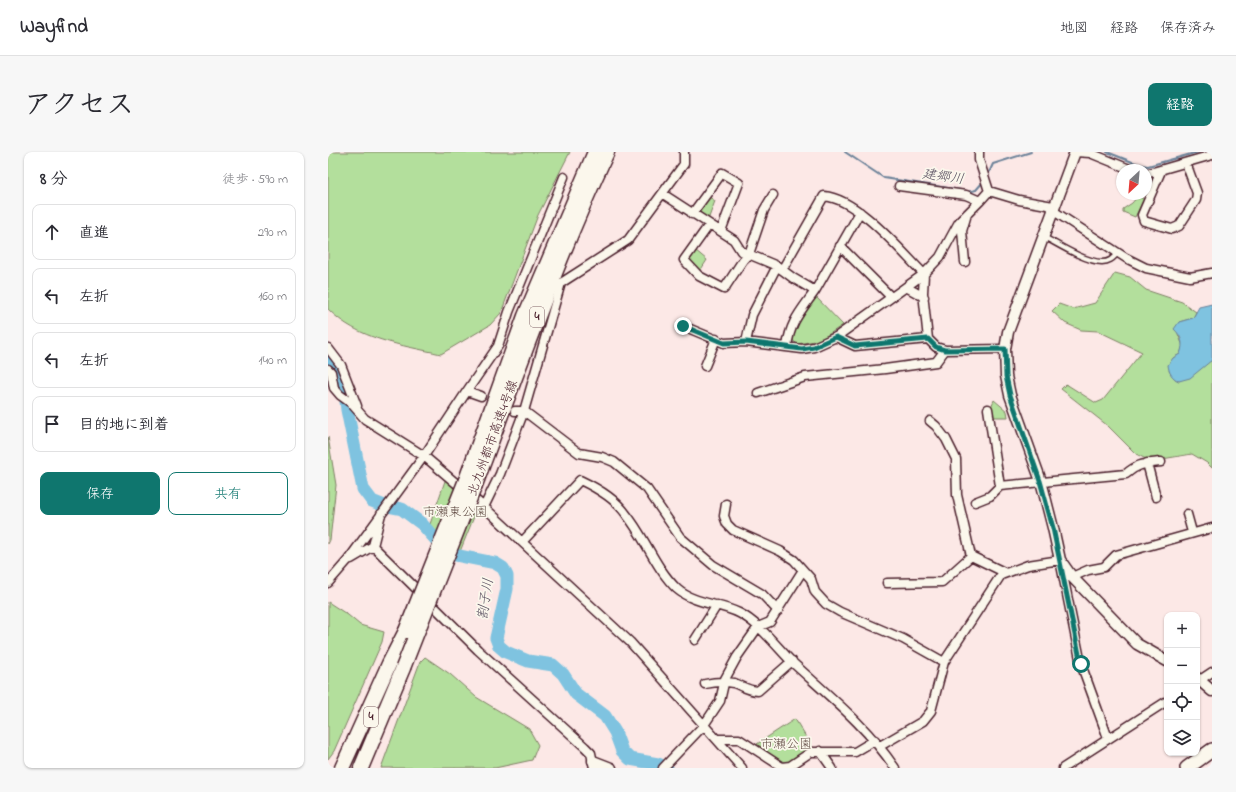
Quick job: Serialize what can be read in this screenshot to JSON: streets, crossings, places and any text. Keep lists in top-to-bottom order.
{
  "streets": {
    "highway": ["4", "北九州都市高速4号線"]
  },
  "water": ["建郷川", "割子川"],
  "parks": ["市瀬東公園", "市瀬公園"],
  "north": "bottom left",
  "page": {
    "header": "Wayfind",
    "nav": ["地図", "経路", "保存済み"],
    "title": "アクセス",
    "buttons": [
      "経路",
      ["保存", "共有"]
    ],
    "heading": ["8 分", "徒歩 · 590 m"],
    "list": [
      ["直進", "290 m"],
      ["左折", "160 m"],
      ["左折", "140 m"],
      "目的地に到着"
    ],
    "map_buttons": ["+", "−"]
  }
}
